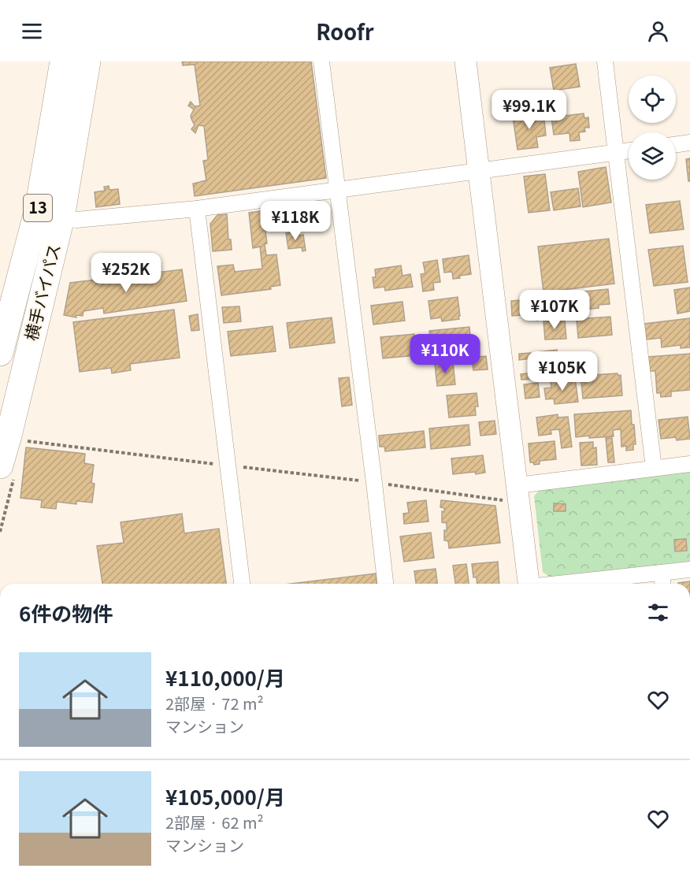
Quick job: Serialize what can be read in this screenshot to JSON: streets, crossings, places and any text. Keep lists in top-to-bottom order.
{
  "streets": {
    "highway": ["13", "横手バイパス"]
  },
  "page": {
    "header": "Roofr",
    "price": [
      "¥99.1K",
      "¥118K",
      "¥252K",
      "¥107K",
      "¥110K",
      "¥105K"
    ],
    "heading": "6件の物件",
    "list": [
      {
        "name": "¥110,000/月",
        "note": "2部屋 · 72 m² · マンション"
      },
      {
        "name": "¥105,000/月",
        "note": "2部屋 · 62 m² · マンション"
      }
    ]
  }
}
